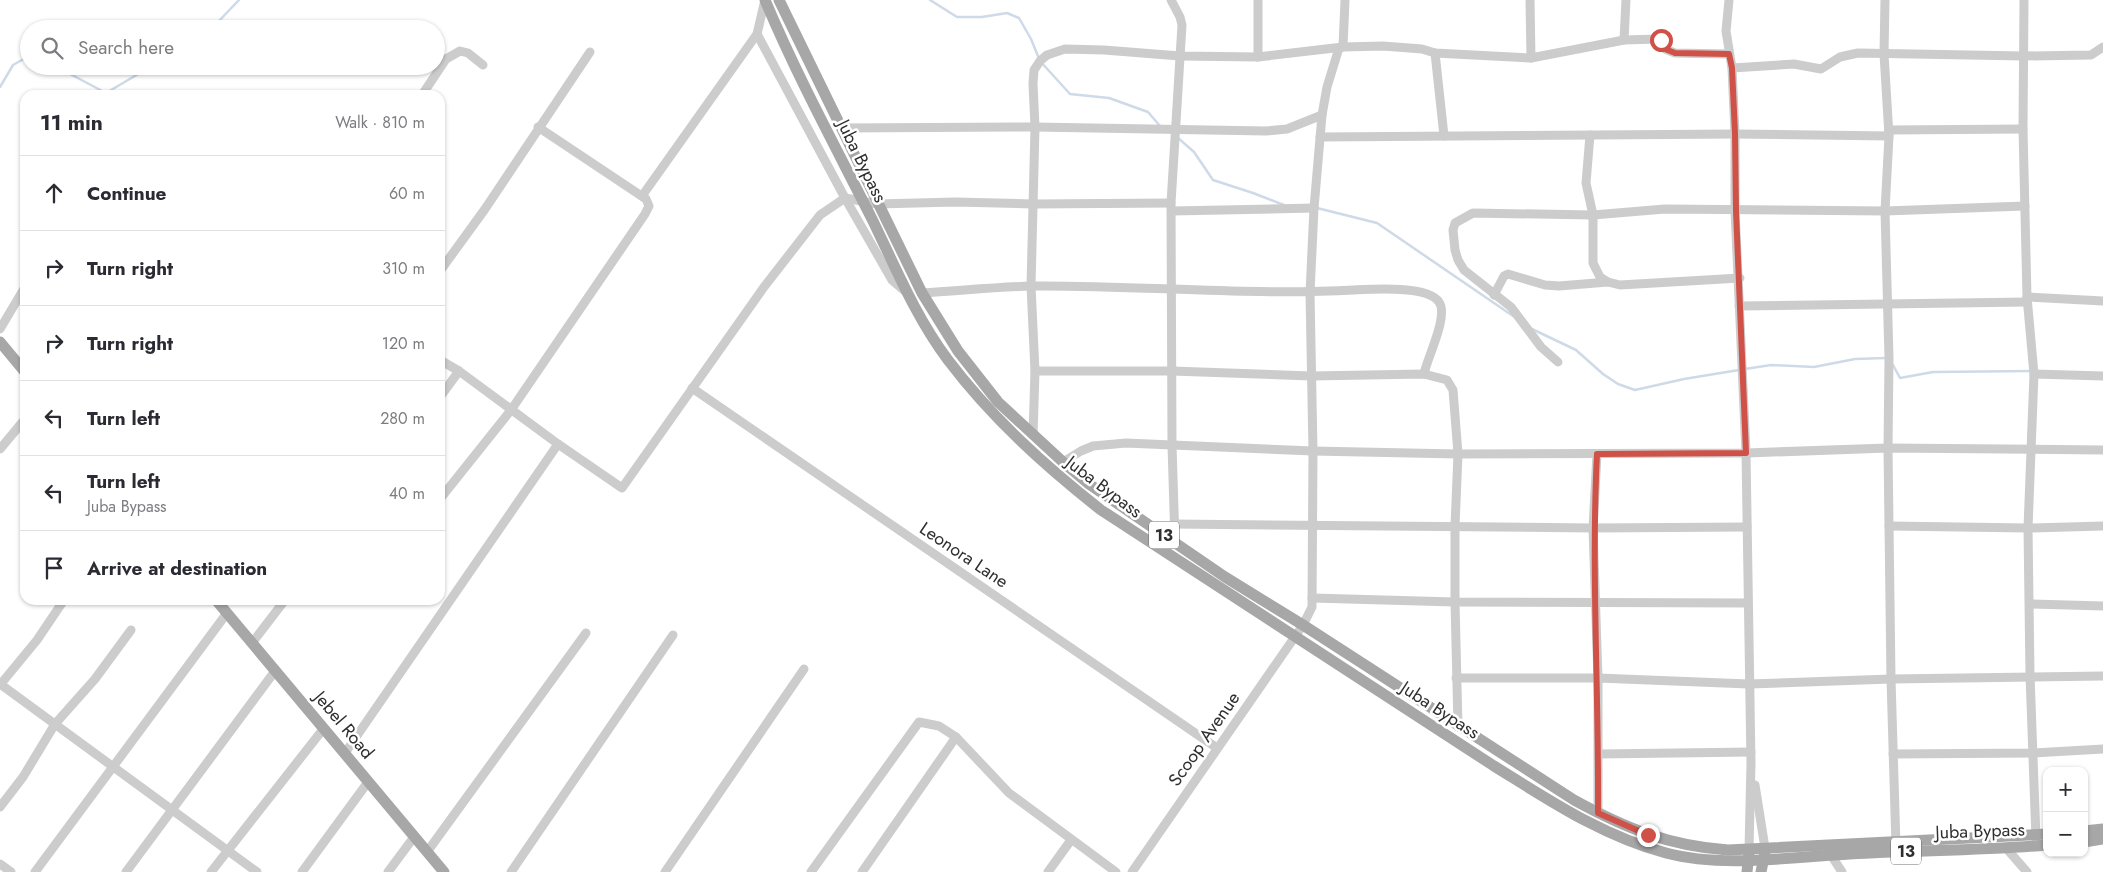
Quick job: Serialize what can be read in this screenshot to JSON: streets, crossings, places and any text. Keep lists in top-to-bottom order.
{
  "streets": {
    "main road": ["Juba Bypass", "13", "Jebel Road"],
    "street": ["Leonora Lane", "Scoop Avenue"]
  },
  "crossings": [
    ["Juba Bypass", "Scoop Avenue"],
    ["Leonora Lane", "Scoop Avenue"]
  ],
  "page": {
    "search": "Search here",
    "heading": ["11 min", "Walk · 810 m"],
    "list": [
      ["Continue", "60 m"],
      ["Turn right", "310 m"],
      ["Turn right", "120 m"],
      ["Turn left", "280 m"],
      ["Turn left", "Juba Bypass", "40 m"],
      "Arrive at destination"
    ],
    "map_buttons": ["+", "−"]
  }
}
